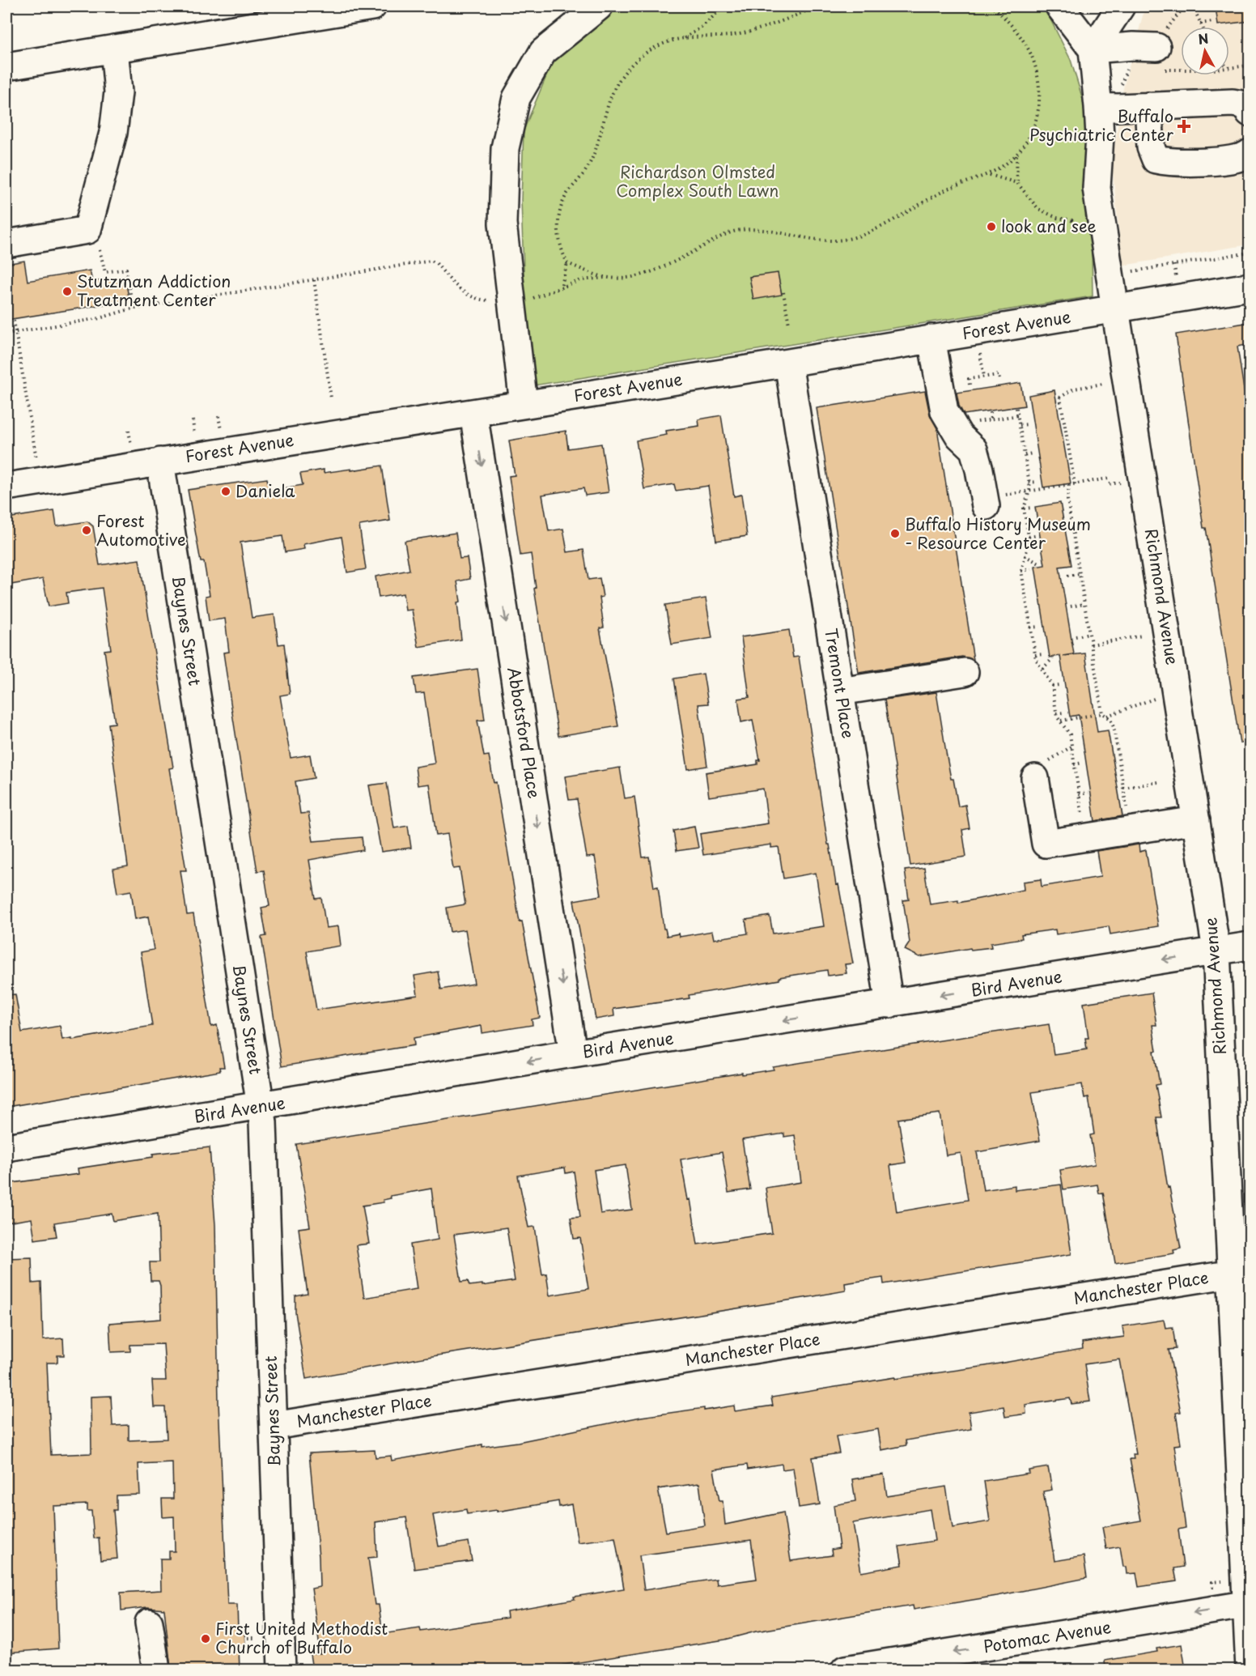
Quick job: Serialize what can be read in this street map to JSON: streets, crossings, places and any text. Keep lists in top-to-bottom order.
{
  "streets": {
    "street": [
      "Forest Avenue",
      "Richmond Avenue",
      "Baynes Street",
      "Tremont Place",
      "Abbotsford Place",
      "Bird Avenue",
      "Manchester Place",
      "Potomac Avenue"
    ]
  },
  "crossings": [
    ["Forest Avenue", "Richmond Avenue"],
    ["Forest Avenue", "Baynes Street"],
    ["Forest Avenue", "Tremont Place"],
    ["Forest Avenue", "Abbotsford Place"],
    ["Richmond Avenue", "Bird Avenue"],
    ["Richmond Avenue", "Manchester Place"],
    ["Richmond Avenue", "Potomac Avenue"],
    ["Baynes Street", "Bird Avenue"],
    ["Baynes Street", "Manchester Place"],
    ["Tremont Place", "Bird Avenue"],
    ["Abbotsford Place", "Bird Avenue"]
  ],
  "one_way": ["Abbotsford Place", "Bird Avenue", "Potomac Avenue"],
  "parks": ["Richardson Olmsted Complex South Lawn"],
  "places": {
    "health": ["Buffalo Psychiatric Center"],
    "other": [
      "look and see",
      "Stutzman Addiction Treatment Center",
      "Daniela",
      "Forest Automotive",
      "Buffalo History Museum - Resource Center",
      "First United Methodist Church of Buffalo"
    ]
  },
  "north": "top"
}
